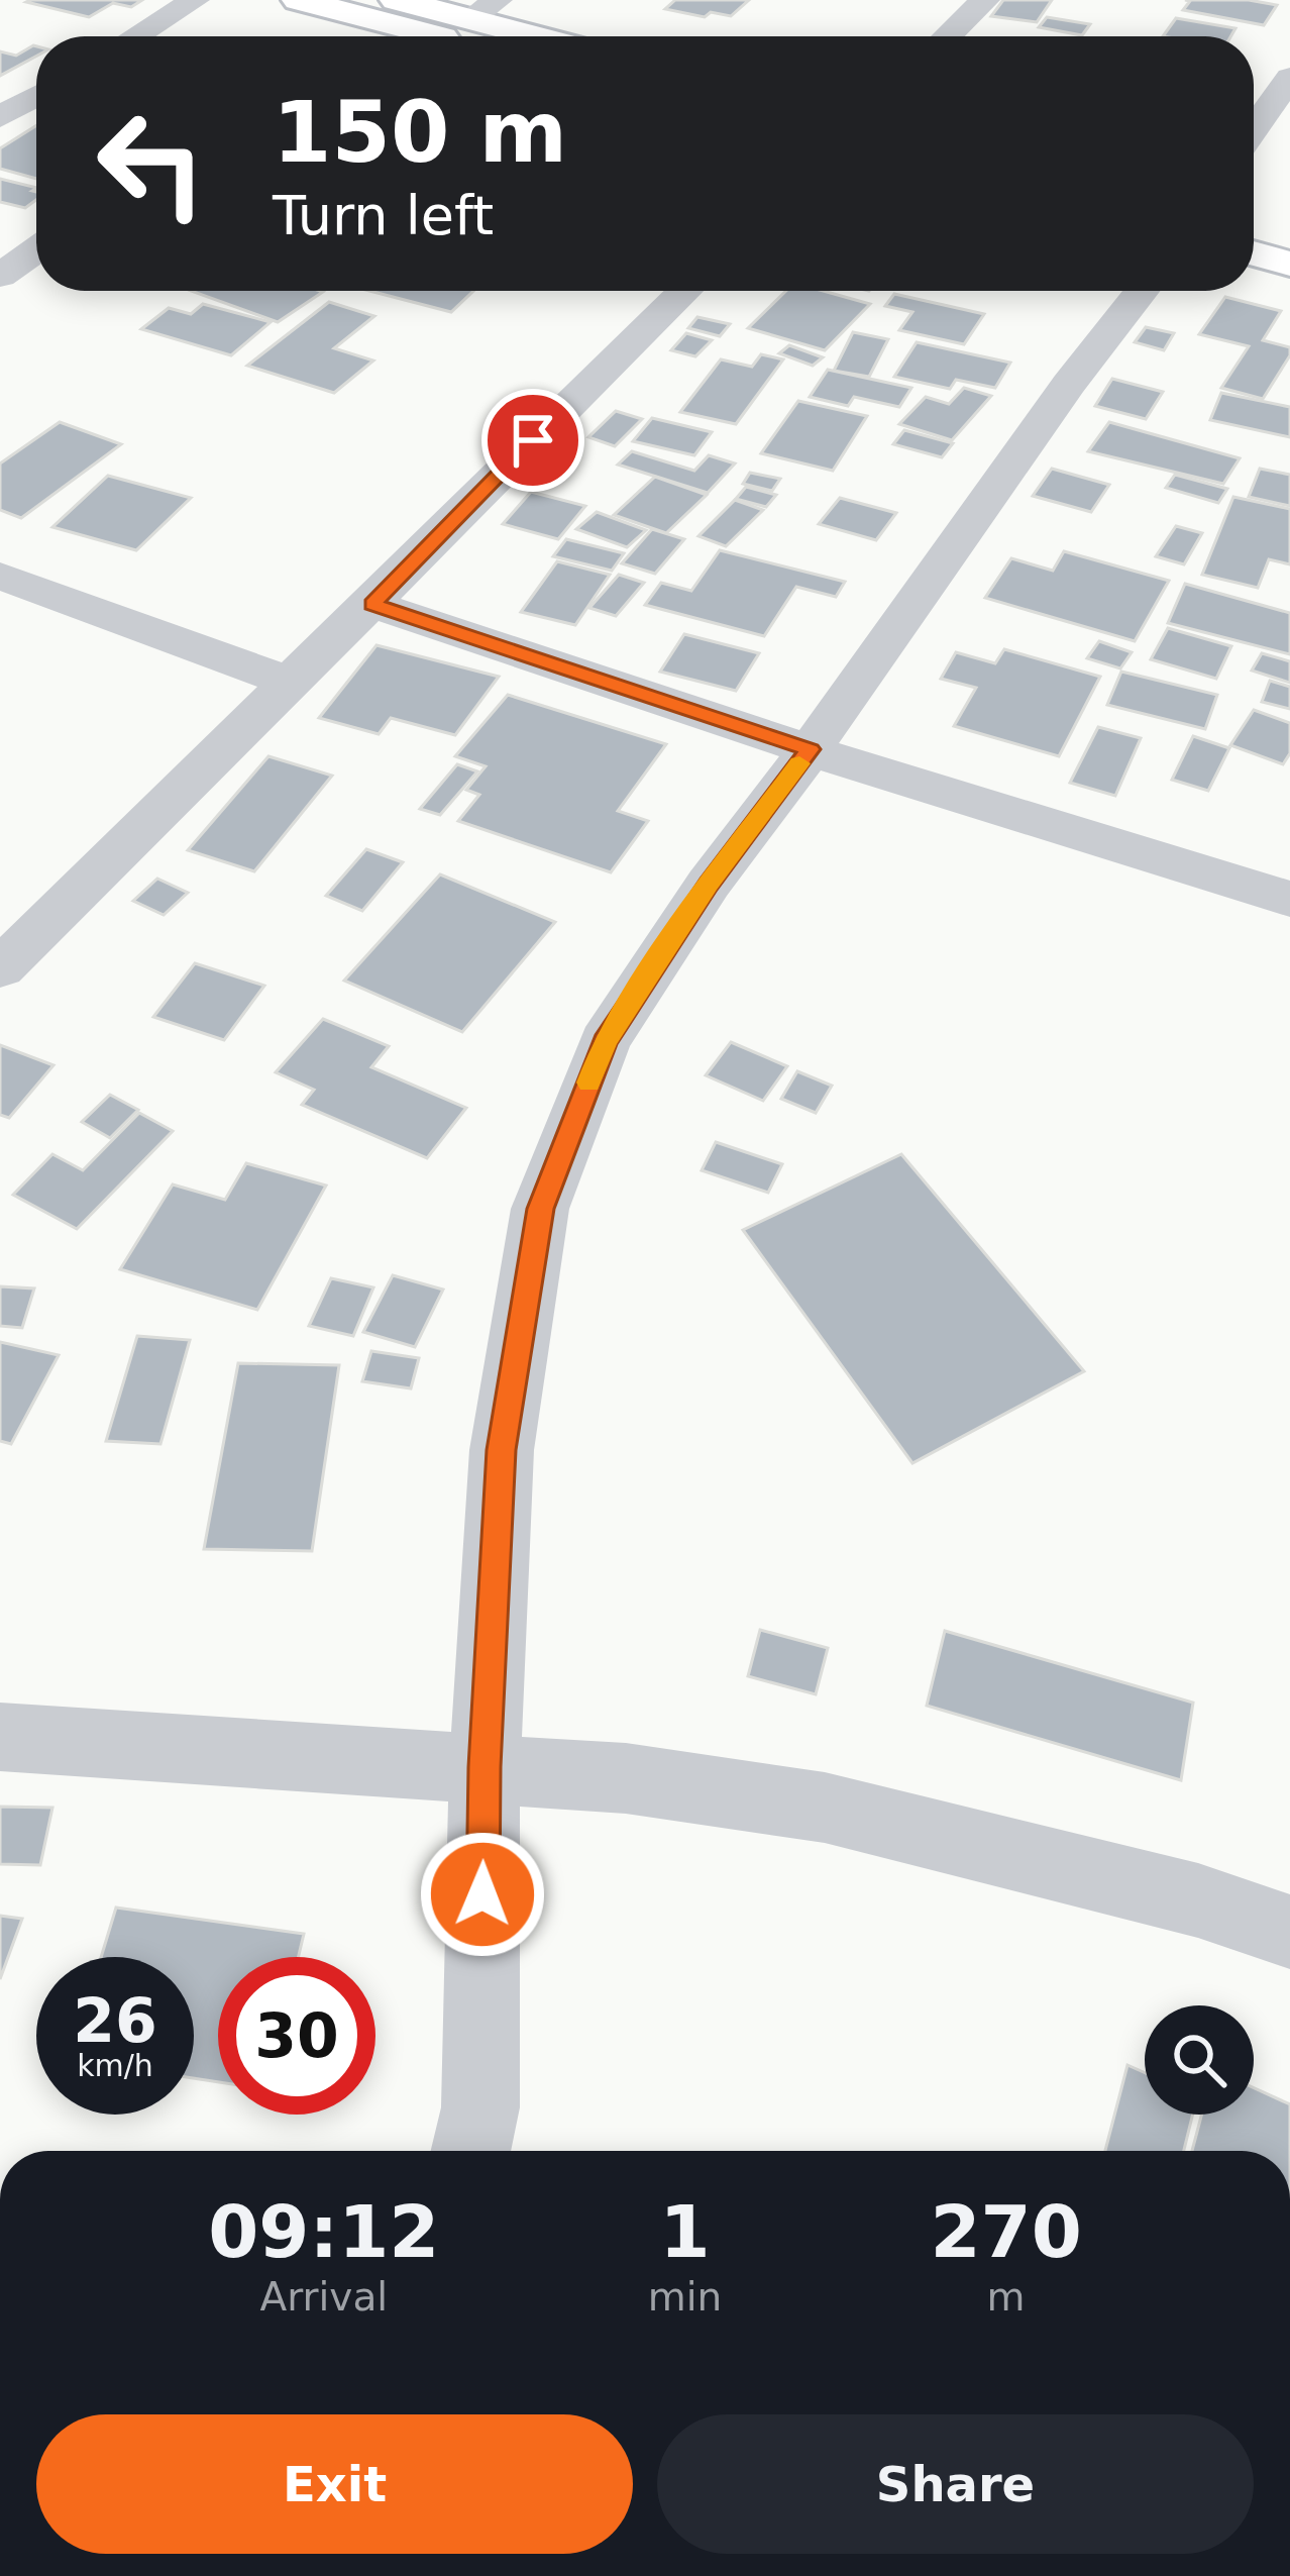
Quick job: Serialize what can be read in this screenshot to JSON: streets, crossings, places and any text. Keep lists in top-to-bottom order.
{
  "page": {
    "turn": ["150 m", "Turn left"],
    "speed": "26 km/h",
    "limit": "30",
    "eta": [
      "09:12",
      "Arrival",
      "1",
      "min",
      "270",
      "m"
    ],
    "buttons": ["Exit", "Share"]
  }
}
